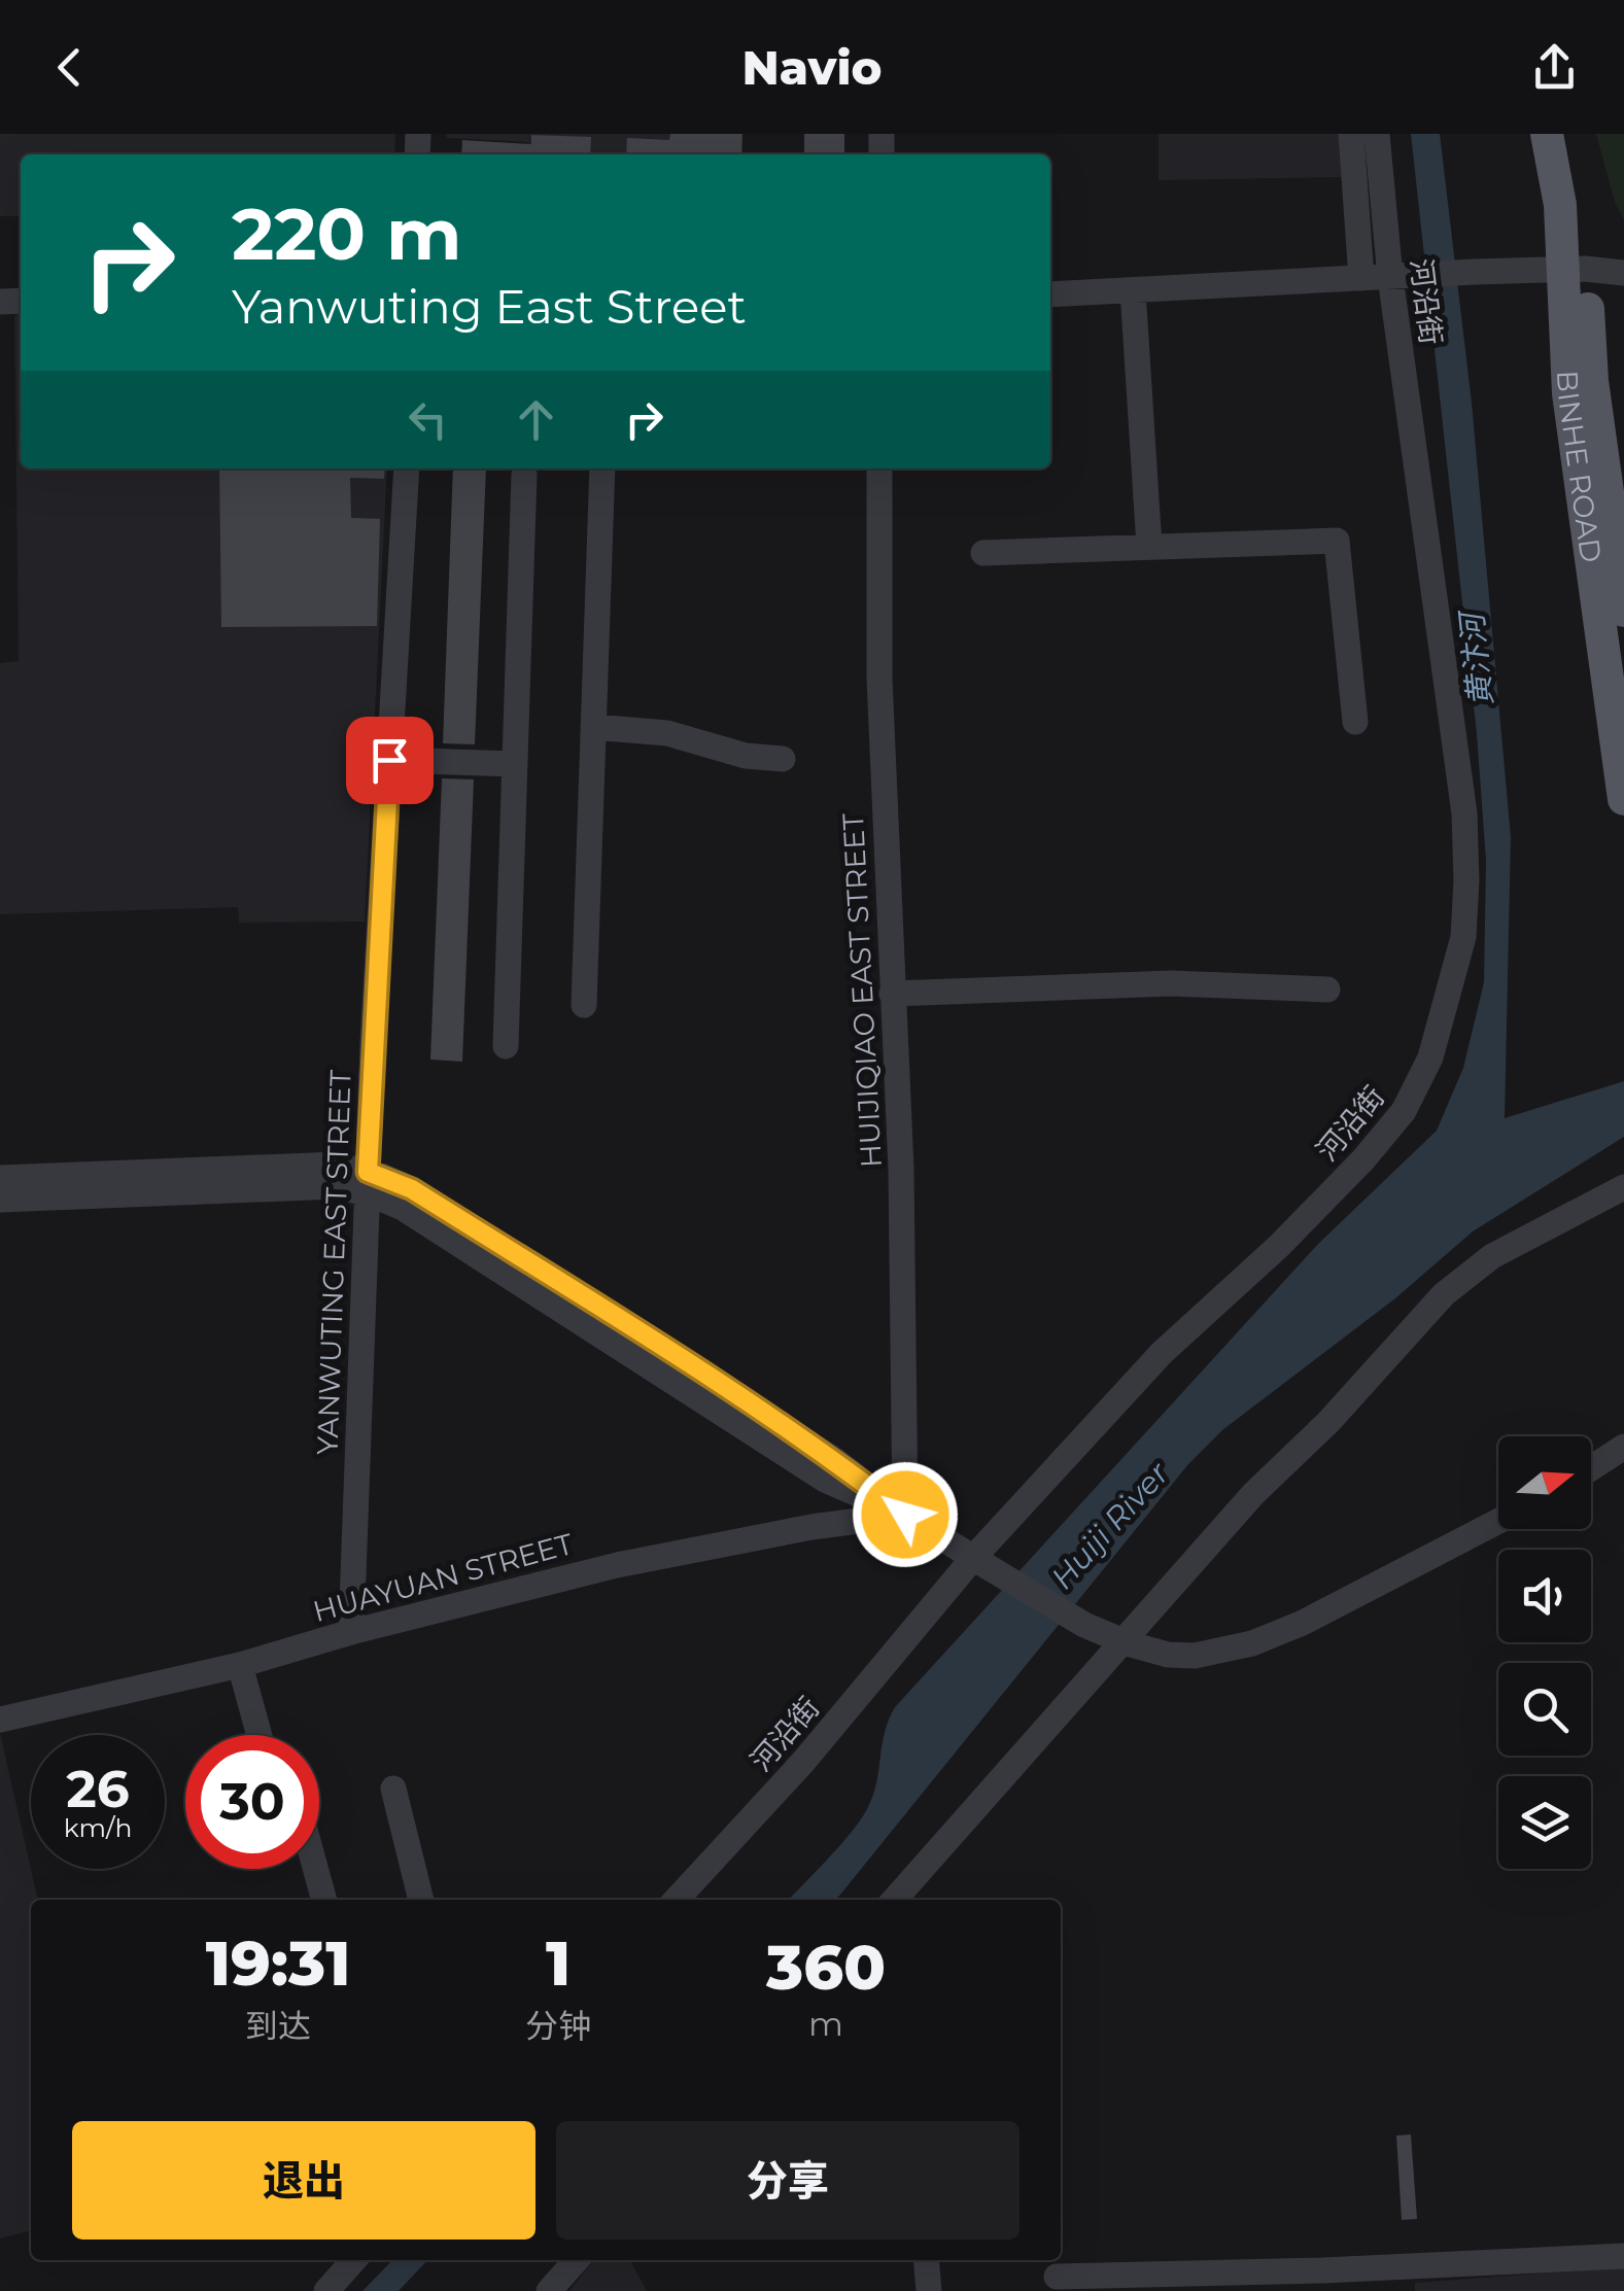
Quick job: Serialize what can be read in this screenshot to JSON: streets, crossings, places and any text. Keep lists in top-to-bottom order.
{
  "streets": {
    "main road": ["BINHE ROAD"],
    "street": [
      "河沿街",
      "HUIJIQIAO EAST STREET",
      "YANWUTING EAST STREET",
      "HUAYUAN STREET"
    ]
  },
  "crossings": [
    ["HUIJIQIAO EAST STREET", "HUAYUAN STREET"],
    ["YANWUTING EAST STREET", "HUAYUAN STREET"]
  ],
  "water": ["黄汴河", "Huiji River"],
  "north": "right",
  "page": {
    "header": "Navio",
    "turn": ["220 m", "Yanwuting East Street"],
    "speed": "26 km/h",
    "limit": "30",
    "eta": [
      "19:31",
      "到达",
      "1",
      "分钟",
      "360",
      "m"
    ],
    "buttons": ["退出", "分享"]
  }
}
